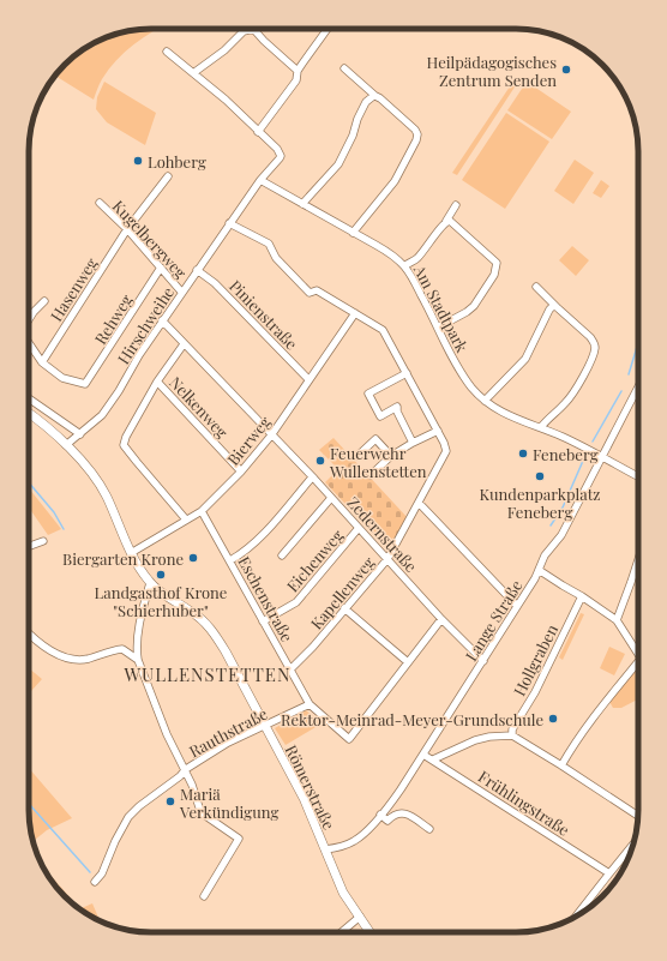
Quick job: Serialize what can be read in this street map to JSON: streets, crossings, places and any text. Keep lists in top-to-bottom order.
{
  "streets": {
    "main road": ["Römerstraße"],
    "street": [
      "Kugelbergweg",
      "Hasenweg",
      "Am Stadtpark",
      "Pinienstraße",
      "Rehweg",
      "Hirschweihe",
      "Nelkenweg",
      "Bierweg",
      "Zedernstraße",
      "Eichenweg",
      "Kapellenweg",
      "Eschenstraße",
      "Lange Straße",
      "Hollgraben",
      "Rauthstraße",
      "Frühlingstraße"
    ]
  },
  "crossings": [
    ["Kugelbergweg", "Hasenweg"],
    ["Kugelbergweg", "Rehweg"],
    ["Kugelbergweg", "Hirschweihe"],
    ["Hasenweg", "Rehweg"],
    ["Am Stadtpark", "Hirschweihe"],
    ["Am Stadtpark", "Lange Straße"],
    ["Pinienstraße", "Hirschweihe"],
    ["Pinienstraße", "Bierweg"],
    ["Hirschweihe", "Zedernstraße"],
    ["Hirschweihe", "Römerstraße"],
    ["Nelkenweg", "Bierweg"],
    ["Bierweg", "Zedernstraße"],
    ["Bierweg", "Eschenstraße"],
    ["Bierweg", "Römerstraße"],
    ["Zedernstraße", "Eichenweg"],
    ["Zedernstraße", "Kapellenweg"],
    ["Zedernstraße", "Lange Straße"],
    ["Eichenweg", "Eschenstraße"],
    ["Kapellenweg", "Eschenstraße"],
    ["Eschenstraße", "Rauthstraße"],
    ["Lange Straße", "Römerstraße"],
    ["Lange Straße", "Frühlingstraße"],
    ["Rauthstraße", "Römerstraße"]
  ],
  "districts": ["WULLENSTETTEN"],
  "places": [
    "Heilpädagogisches Zentrum Senden",
    "Lohberg",
    "Feneberg",
    "Feuerwehr Wullenstetten",
    "Kundenparkplatz Feneberg",
    "Biergarten Krone",
    "Landgasthof Krone \"Schierhuber\"",
    "Rektor-Meinrad-Meyer-Grundschule",
    "Mariä Verkündigung"
  ]
}
